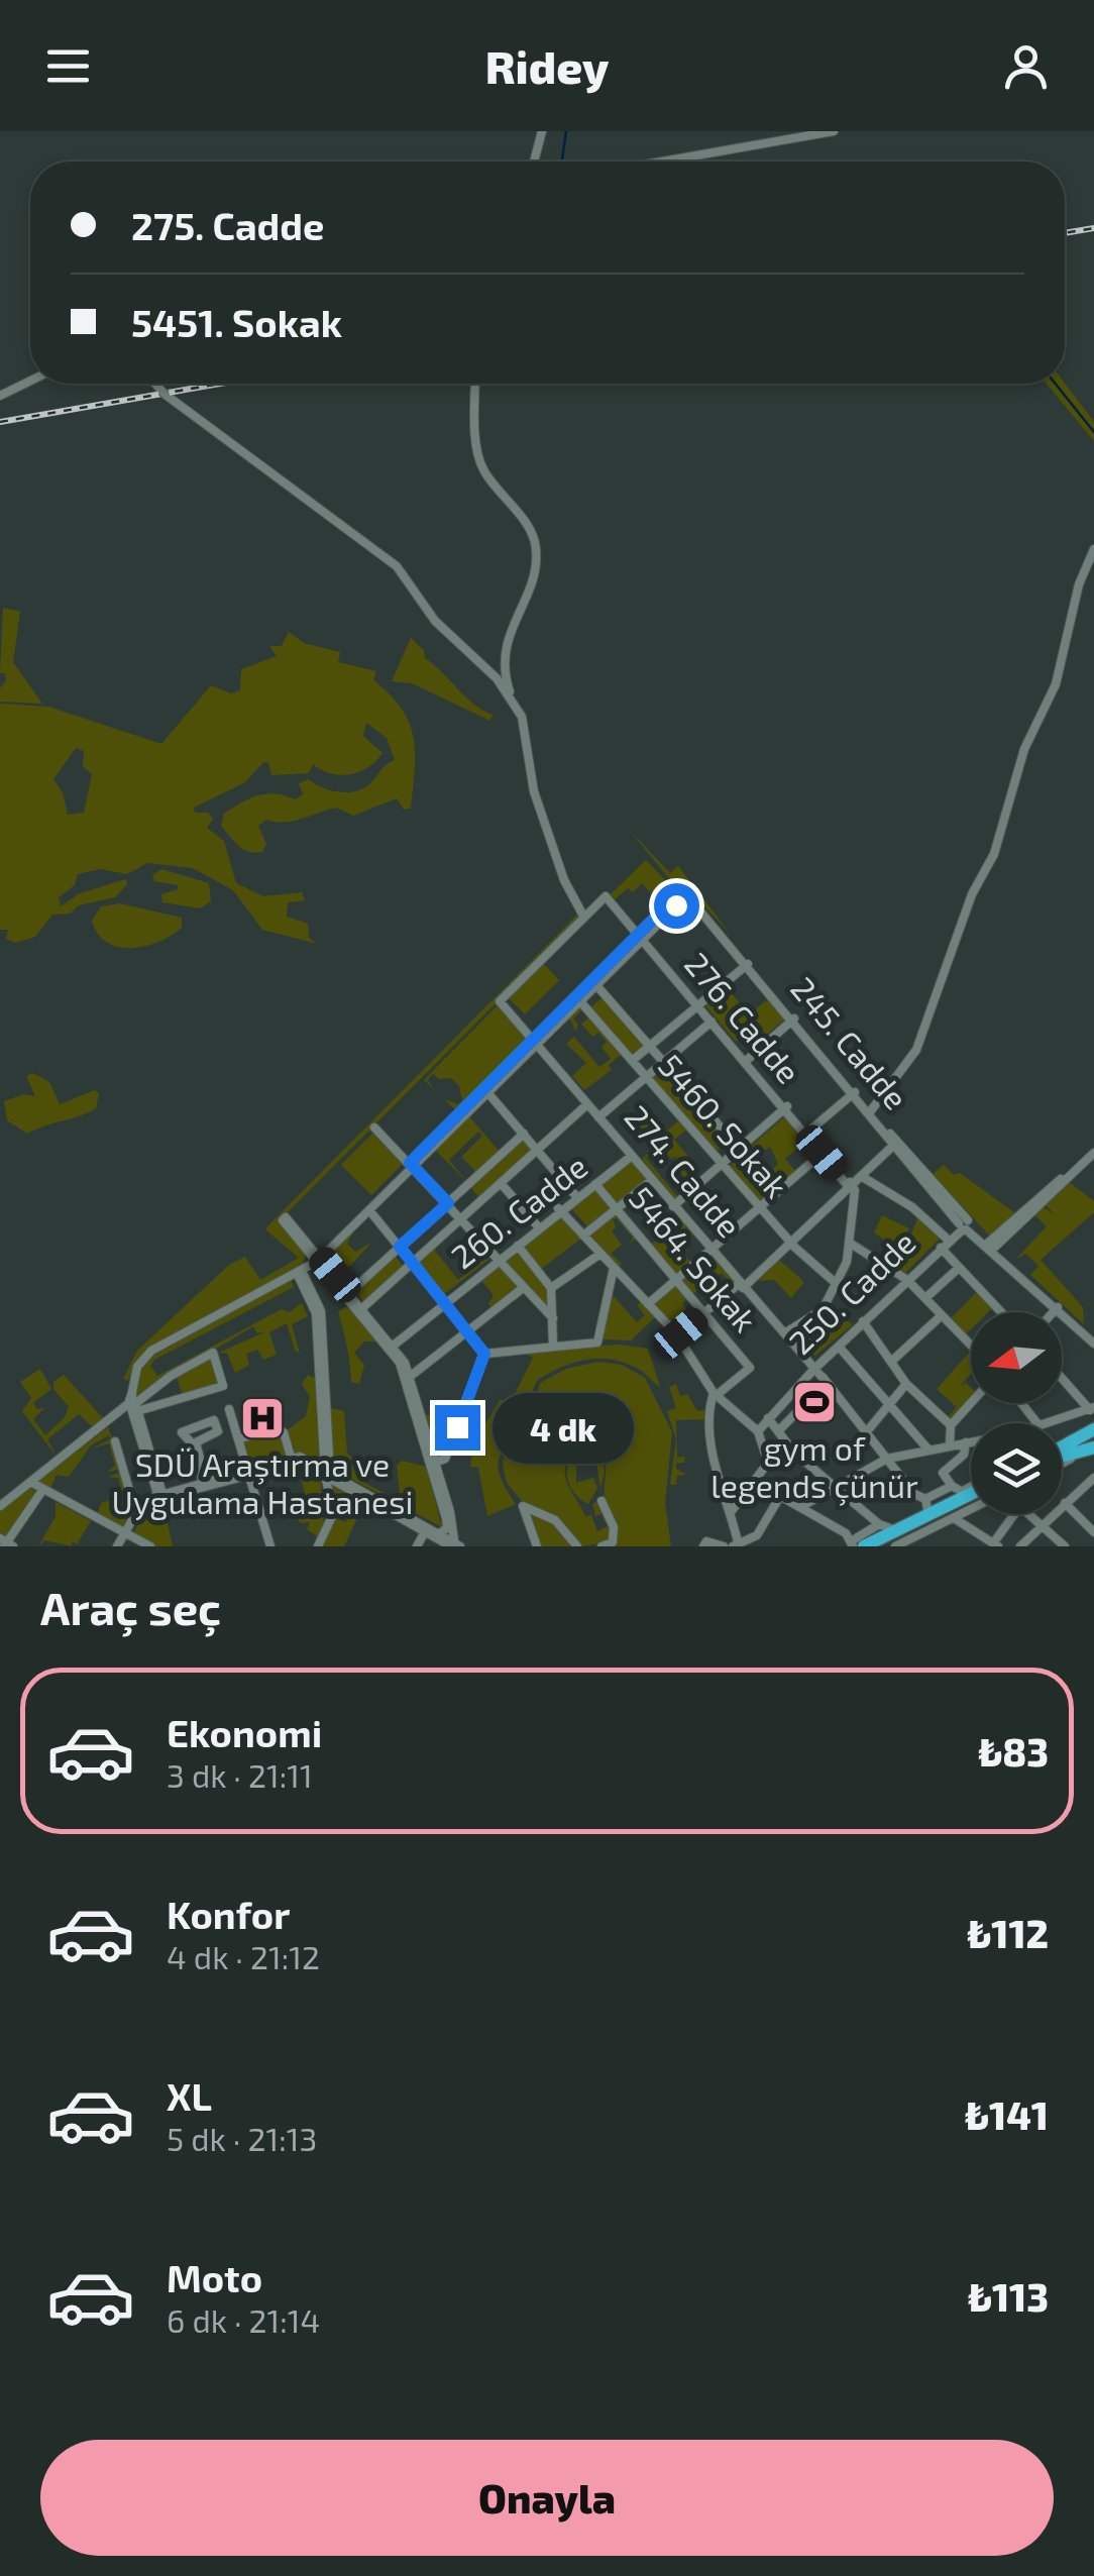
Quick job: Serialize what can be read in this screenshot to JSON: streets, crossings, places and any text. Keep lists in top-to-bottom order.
{
  "streets": {
    "street": [
      "276. Cadde",
      "245. Cadde",
      "5460. Sokak",
      "274. Cadde",
      "260. Cadde",
      "5464. Sokak",
      "250. Cadde"
    ]
  },
  "crossings": [
    ["276. Cadde", "245. Cadde"],
    ["276. Cadde", "274. Cadde"],
    ["245. Cadde", "250. Cadde"],
    ["274. Cadde", "260. Cadde"],
    ["274. Cadde", "250. Cadde"],
    ["260. Cadde", "5464. Sokak"]
  ],
  "places": {
    "sports": ["gym of legends çünür"],
    "hospital": ["SDÜ Araştırma ve Uygulama Hastanesi"]
  },
  "north": "left",
  "page": {
    "header": "Ridey",
    "banner": ["275. Cadde", "5451. Sokak"],
    "bubble": "4 dk",
    "heading": "Araç seç",
    "list": [
      {
        "name": "Ekonomi",
        "note": "3 dk · 21:11",
        "value": "₺83"
      },
      {
        "name": "Konfor",
        "note": "4 dk · 21:12",
        "value": "₺112"
      },
      {
        "name": "XL",
        "note": "5 dk · 21:13",
        "value": "₺141"
      },
      {
        "name": "Moto",
        "note": "6 dk · 21:14",
        "value": "₺113"
      }
    ],
    "buttons": "Onayla"
  }
}
